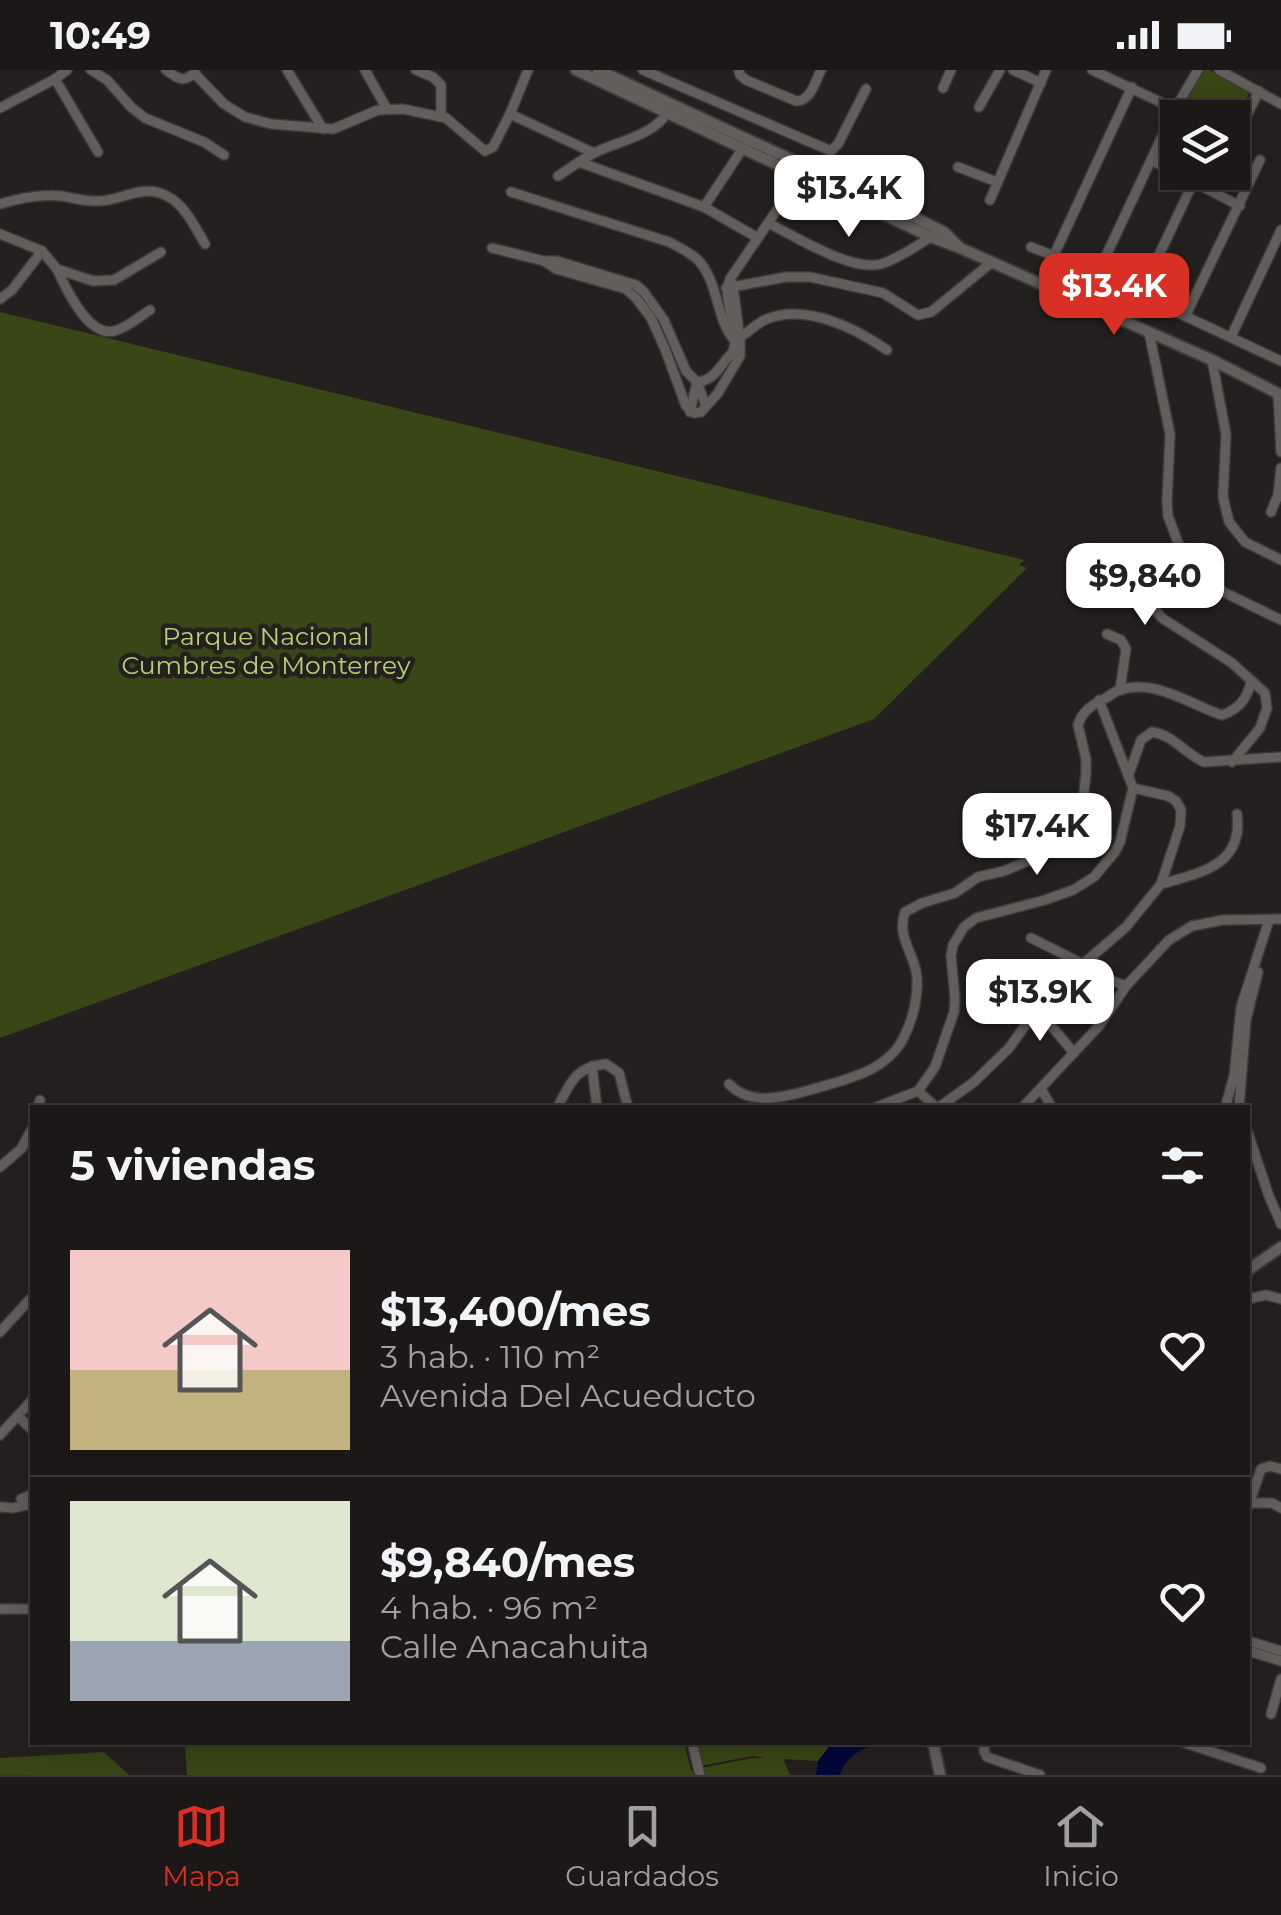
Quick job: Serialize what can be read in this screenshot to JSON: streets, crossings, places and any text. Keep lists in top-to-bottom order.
{
  "parks": ["Parque Nacional Cumbres de Monterrey"],
  "page": {
    "status": "10:49",
    "price": [
      "$13.4K",
      "$13.4K",
      "$9,840",
      "$17.4K",
      "$13.9K"
    ],
    "heading": "5 viviendas",
    "list": [
      {
        "name": "$13,400/mes",
        "note": "3 hab. · 110 m² · Avenida Del Acueducto"
      },
      {
        "name": "$9,840/mes",
        "note": "4 hab. · 96 m² · Calle Anacahuita"
      }
    ],
    "tabs": ["Mapa", "Guardados", "Inicio"]
  }
}
